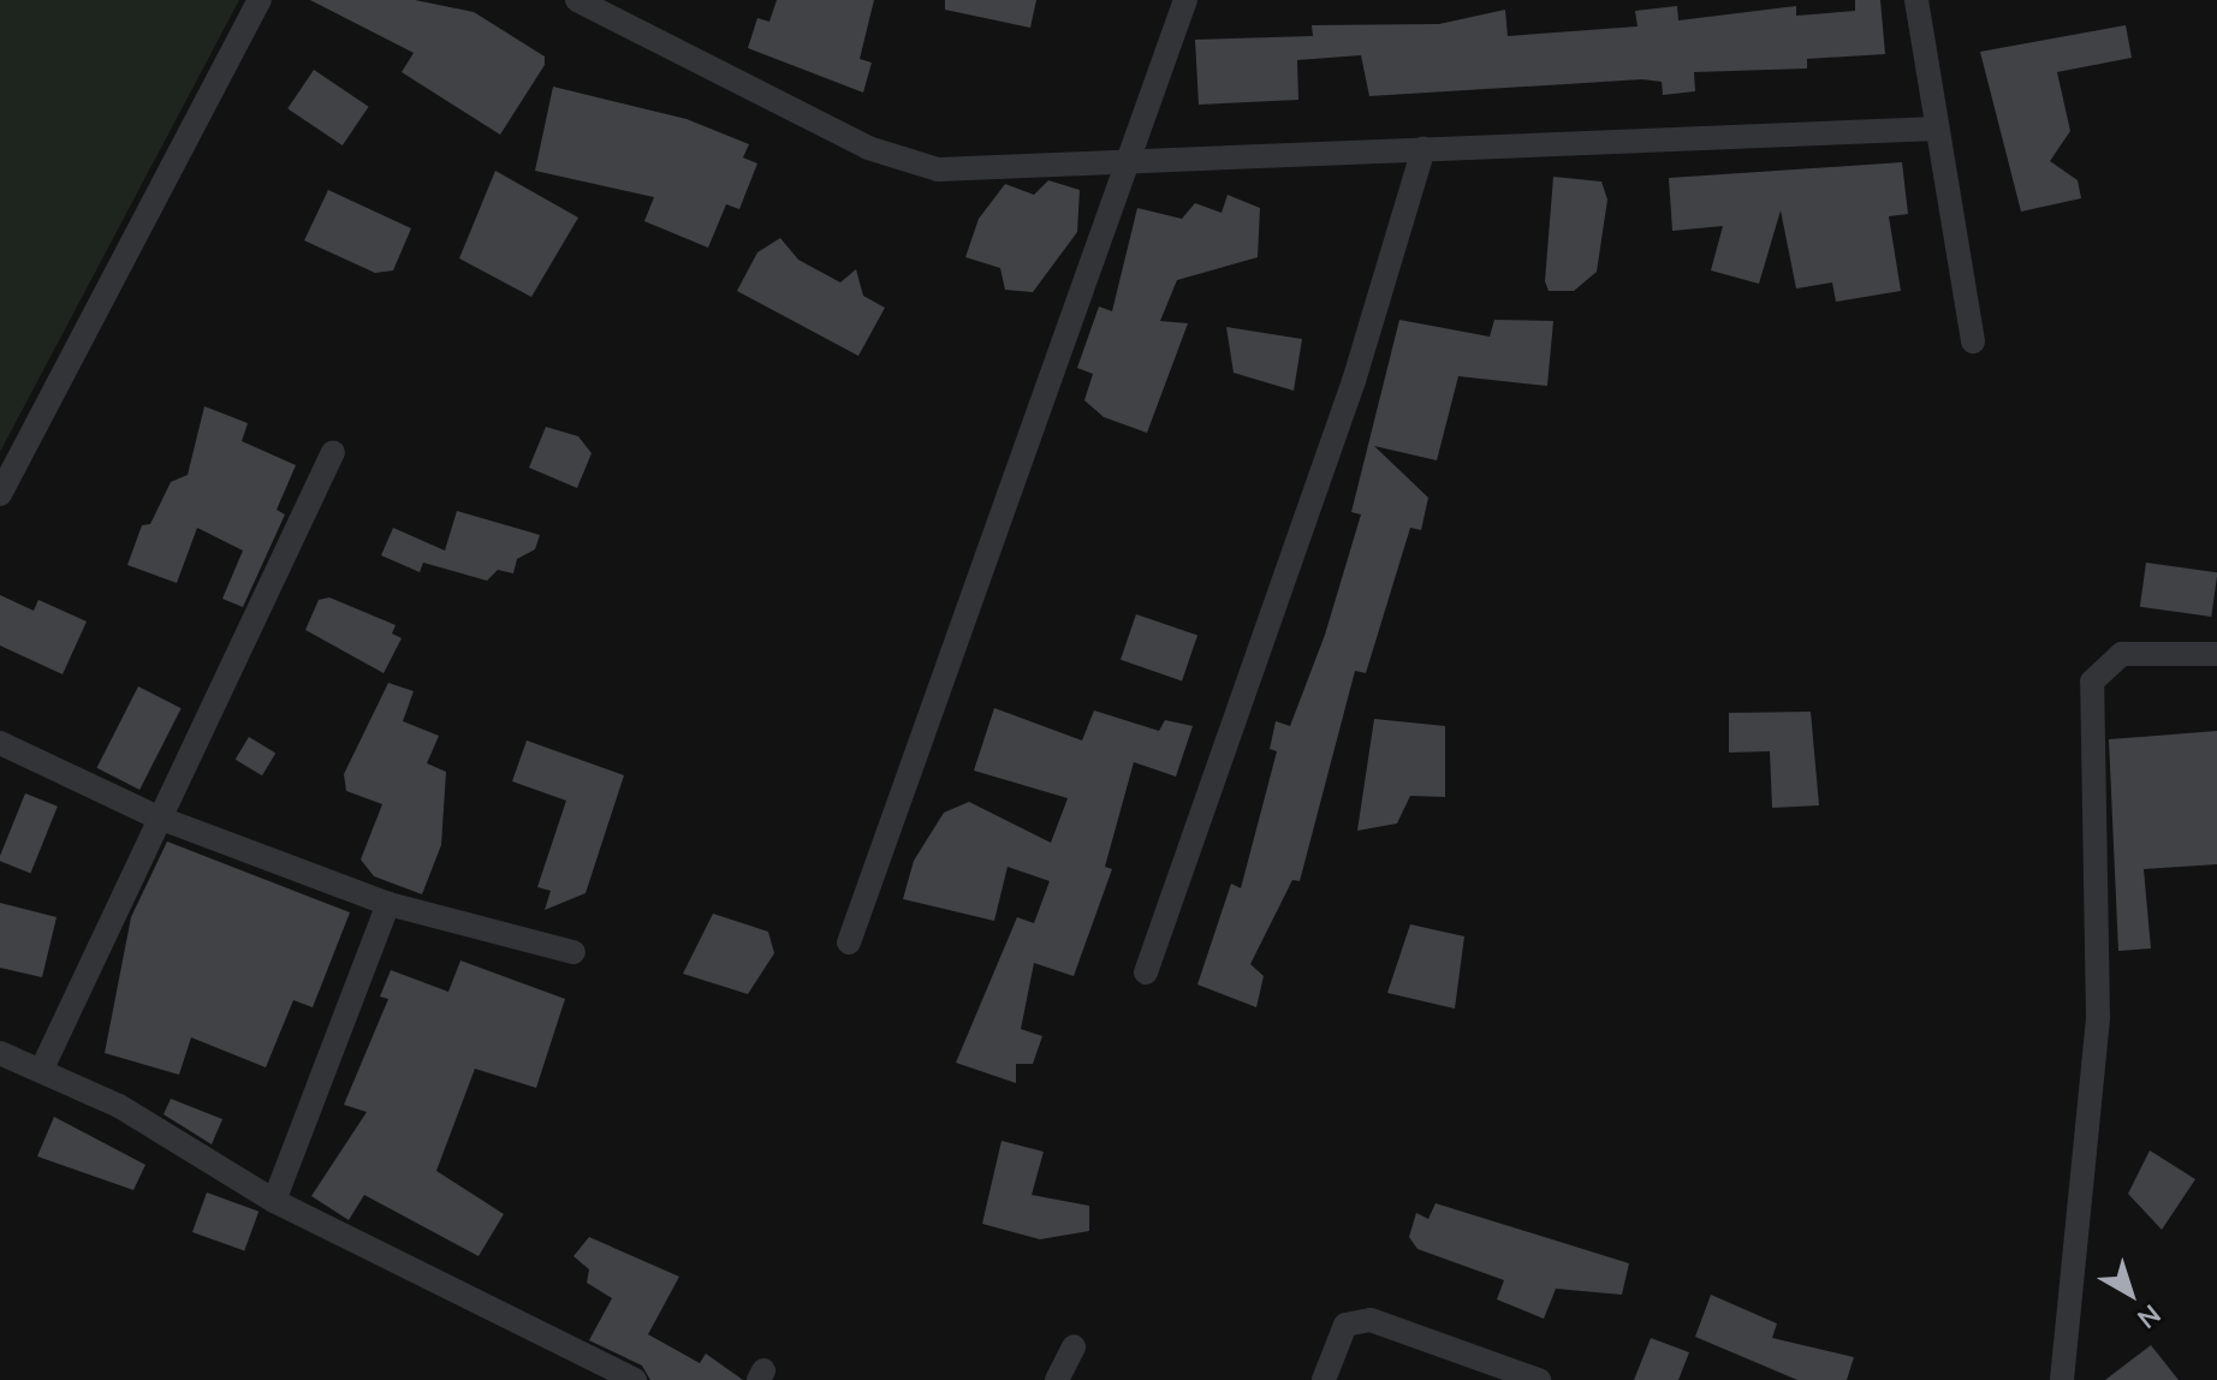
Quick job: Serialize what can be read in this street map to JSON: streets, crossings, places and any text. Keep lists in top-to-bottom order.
{
  "north": "bottom right"
}
